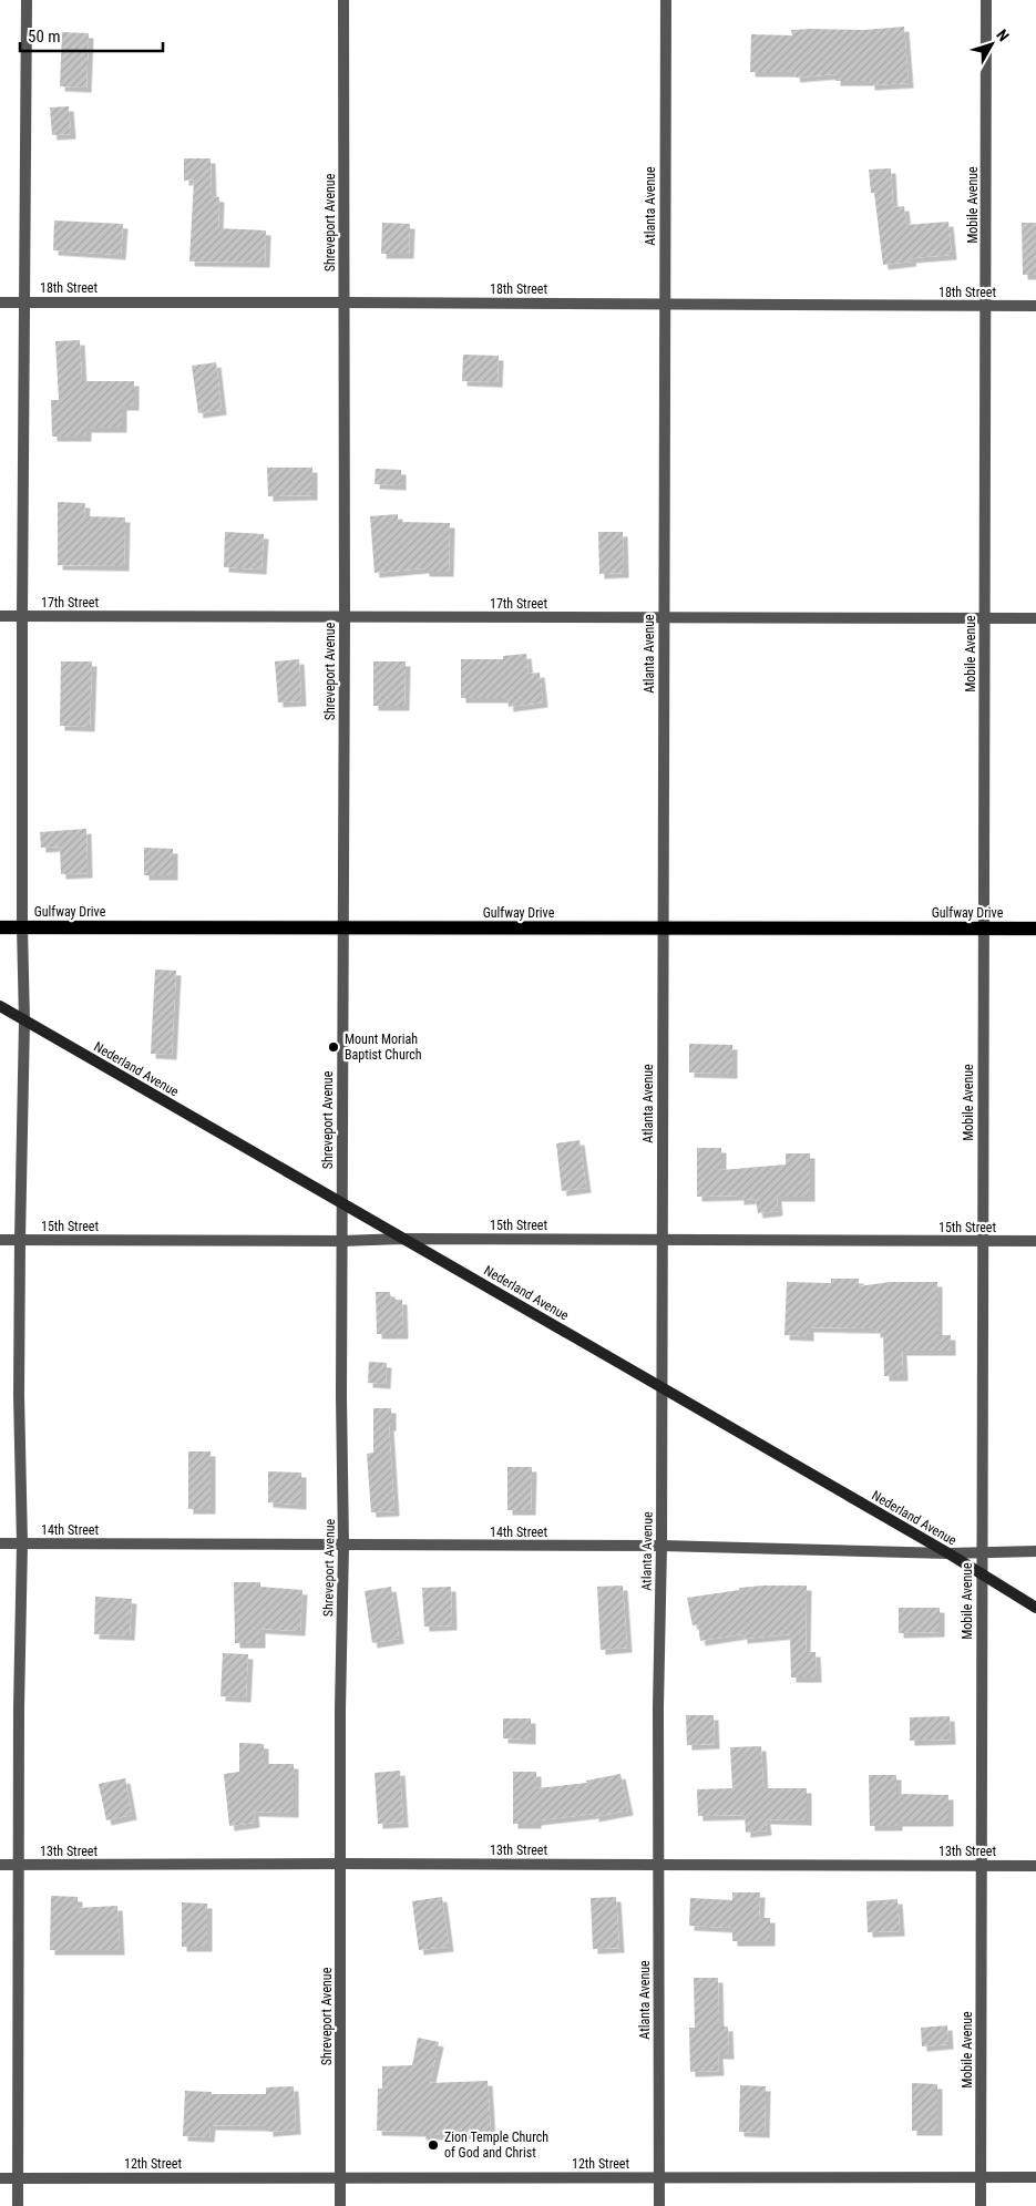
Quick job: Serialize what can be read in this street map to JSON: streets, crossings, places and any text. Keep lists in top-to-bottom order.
{
  "streets": {
    "main road": ["Gulfway Drive"],
    "street": [
      "Mobile Avenue",
      "Atlanta Avenue",
      "Shreveport Avenue",
      "18th Street",
      "17th Street",
      "Nederland Avenue",
      "15th Street",
      "14th Street",
      "13th Street",
      "12th Street"
    ]
  },
  "crossings": [
    ["Mobile Avenue", "18th Street"],
    ["Mobile Avenue", "17th Street"],
    ["Mobile Avenue", "Gulfway Drive"],
    ["Mobile Avenue", "Nederland Avenue"],
    ["Mobile Avenue", "15th Street"],
    ["Mobile Avenue", "14th Street"],
    ["Mobile Avenue", "13th Street"],
    ["Mobile Avenue", "12th Street"],
    ["Atlanta Avenue", "18th Street"],
    ["Atlanta Avenue", "17th Street"],
    ["Atlanta Avenue", "Gulfway Drive"],
    ["Atlanta Avenue", "Nederland Avenue"],
    ["Atlanta Avenue", "15th Street"],
    ["Atlanta Avenue", "14th Street"],
    ["Atlanta Avenue", "13th Street"],
    ["Atlanta Avenue", "12th Street"],
    ["Shreveport Avenue", "18th Street"],
    ["Shreveport Avenue", "17th Street"],
    ["Shreveport Avenue", "Gulfway Drive"],
    ["Shreveport Avenue", "Nederland Avenue"],
    ["Shreveport Avenue", "15th Street"],
    ["Shreveport Avenue", "14th Street"],
    ["Shreveport Avenue", "13th Street"],
    ["Shreveport Avenue", "12th Street"],
    ["Nederland Avenue", "15th Street"],
    ["Nederland Avenue", "14th Street"]
  ],
  "places": ["Mount Moriah Baptist Church", "Zion Temple Church of God and Christ"],
  "scale_bar": "50 m",
  "north": "top right"
}
